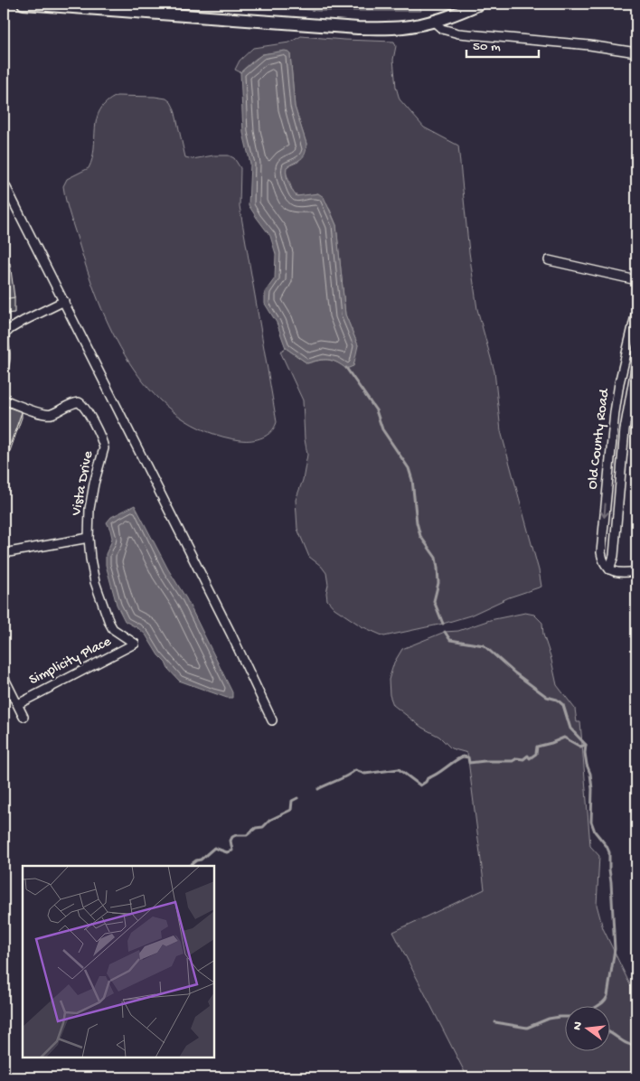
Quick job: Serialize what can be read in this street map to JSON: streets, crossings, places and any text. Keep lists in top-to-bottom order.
{
  "streets": {
    "street": ["Old County Road", "Vista Drive", "Simplicity Place"]
  },
  "crossings": [
    ["Vista Drive", "Simplicity Place"]
  ],
  "scale_bar": "50 m",
  "north": "left"
}
